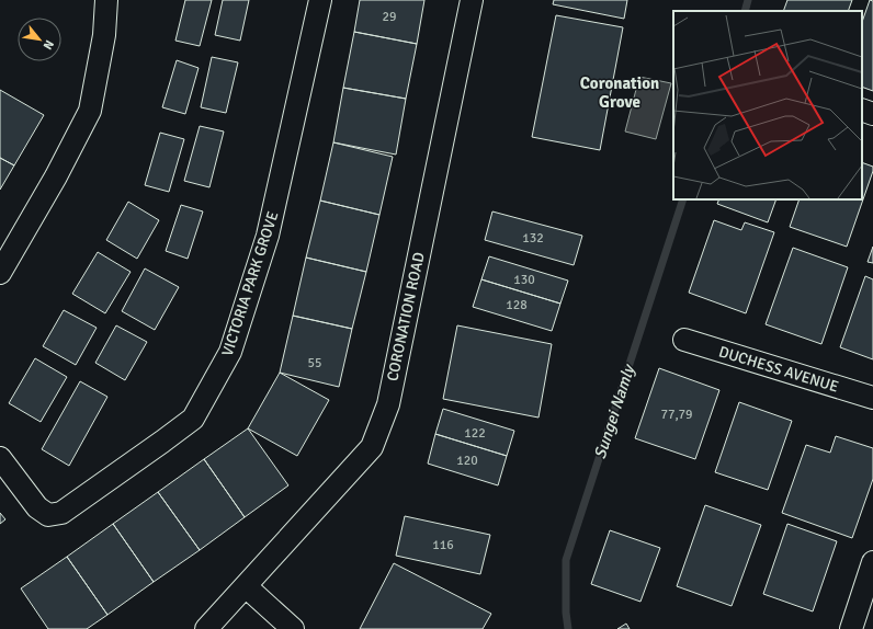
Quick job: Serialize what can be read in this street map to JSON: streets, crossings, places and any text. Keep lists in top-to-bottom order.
{
  "streets": {
    "street": ["VICTORIA PARK GROVE", "CORONATION ROAD", "DUCHESS AVENUE"]
  },
  "districts": ["Coronation Grove"],
  "water": ["Sungei Namly"],
  "house_numbers": [
    "29",
    "132",
    "130",
    "128",
    "55",
    "77,79",
    "122",
    "120",
    "116"
  ],
  "north": "bottom right"
}
